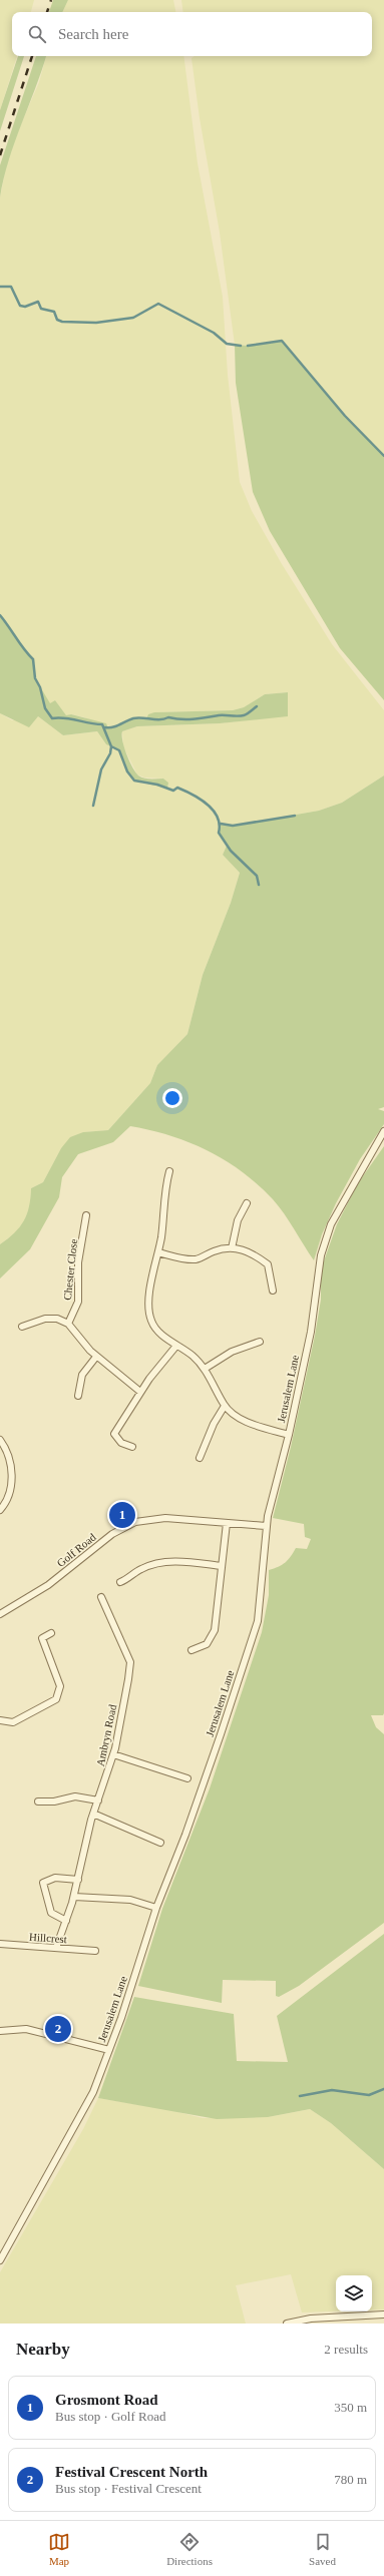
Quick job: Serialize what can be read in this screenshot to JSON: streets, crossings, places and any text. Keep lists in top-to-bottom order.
{
  "streets": {
    "street": [
      "Chester Close",
      "Jerusalem Lane",
      "Golf Road",
      "Ambryn Road",
      "Hillcrest"
    ]
  },
  "crossings": [
    ["Jerusalem Lane", "Golf Road"],
    ["Ambryn Road", "Hillcrest"]
  ],
  "page": {
    "search": "Search here",
    "pins": ["1", "2"],
    "heading": ["Nearby", "2 results"],
    "list": [
      {
        "mark": "1",
        "name": "Grosmont Road",
        "note": "Bus stop · Golf Road",
        "value": "350 m"
      },
      {
        "mark": "2",
        "name": "Festival Crescent North",
        "note": "Bus stop · Festival Crescent",
        "value": "780 m"
      }
    ],
    "nav": ["Map", "Directions", "Saved"]
  }
}
